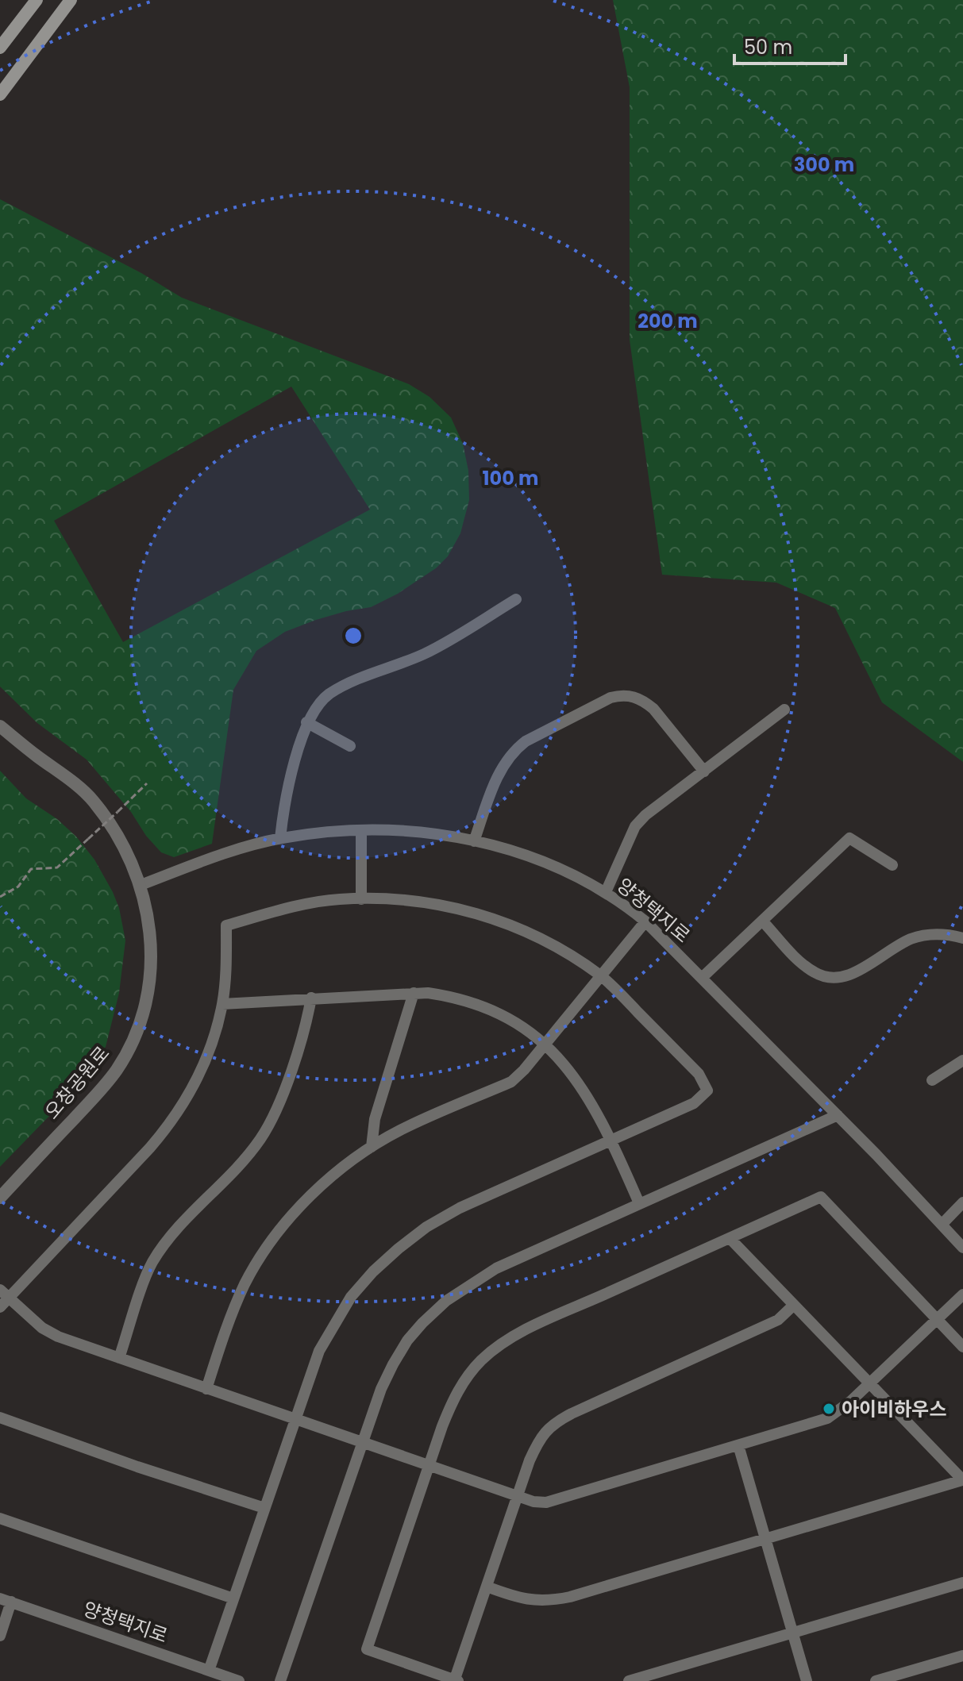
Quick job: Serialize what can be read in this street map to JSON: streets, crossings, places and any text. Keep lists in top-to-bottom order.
{
  "streets": {
    "street": ["양청택지로", "오창공원로"]
  },
  "crossings": [
    ["양청택지로", "오창공원로"]
  ],
  "places": ["아이비하우스"],
  "scale_bar": "50 m",
  "rings": ["300 m", "200 m", "100 m"]
}
